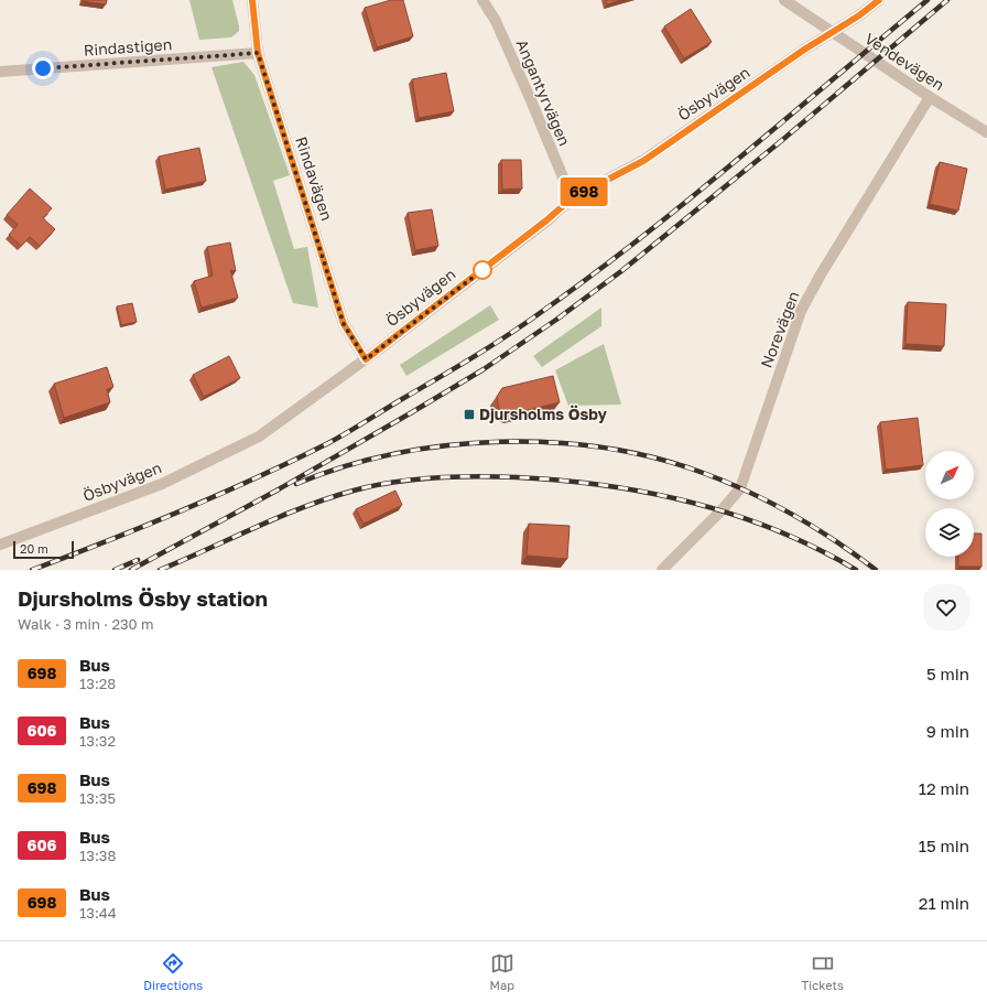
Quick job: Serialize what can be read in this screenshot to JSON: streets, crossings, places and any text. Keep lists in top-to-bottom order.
{
  "streets": {
    "street": [
      "Rindastigen",
      "Vendevägen",
      "Angantyrvägen",
      "Ösbyvägen",
      "Rindavägen",
      "Norevägen"
    ]
  },
  "crossings": [
    ["Rindastigen", "Rindavägen"],
    ["Vendevägen", "Norevägen"],
    ["Angantyrvägen", "Ösbyvägen"],
    ["Ösbyvägen", "Rindavägen"]
  ],
  "places": {
    "transit": ["Djursholms Ösby"]
  },
  "lines": ["bus line 698"],
  "scale_bar": "20 m",
  "north": "top right",
  "page": {
    "on_map": "698",
    "scale": "20 m",
    "heading": ["Djursholms Ösby station", "Walk · 3 min · 230 m"],
    "list": [
      {
        "mark": "698",
        "name": "Bus",
        "note": "13:28",
        "value": "5 min"
      },
      {
        "mark": "606",
        "name": "Bus",
        "note": "13:32",
        "value": "9 min"
      },
      {
        "mark": "698",
        "name": "Bus",
        "note": "13:35",
        "value": "12 min"
      },
      {
        "mark": "606",
        "name": "Bus",
        "note": "13:38",
        "value": "15 min"
      },
      {
        "mark": "698",
        "name": "Bus",
        "note": "13:44",
        "value": "21 min"
      }
    ],
    "tabs": ["Directions", "Map", "Tickets"]
  }
}
